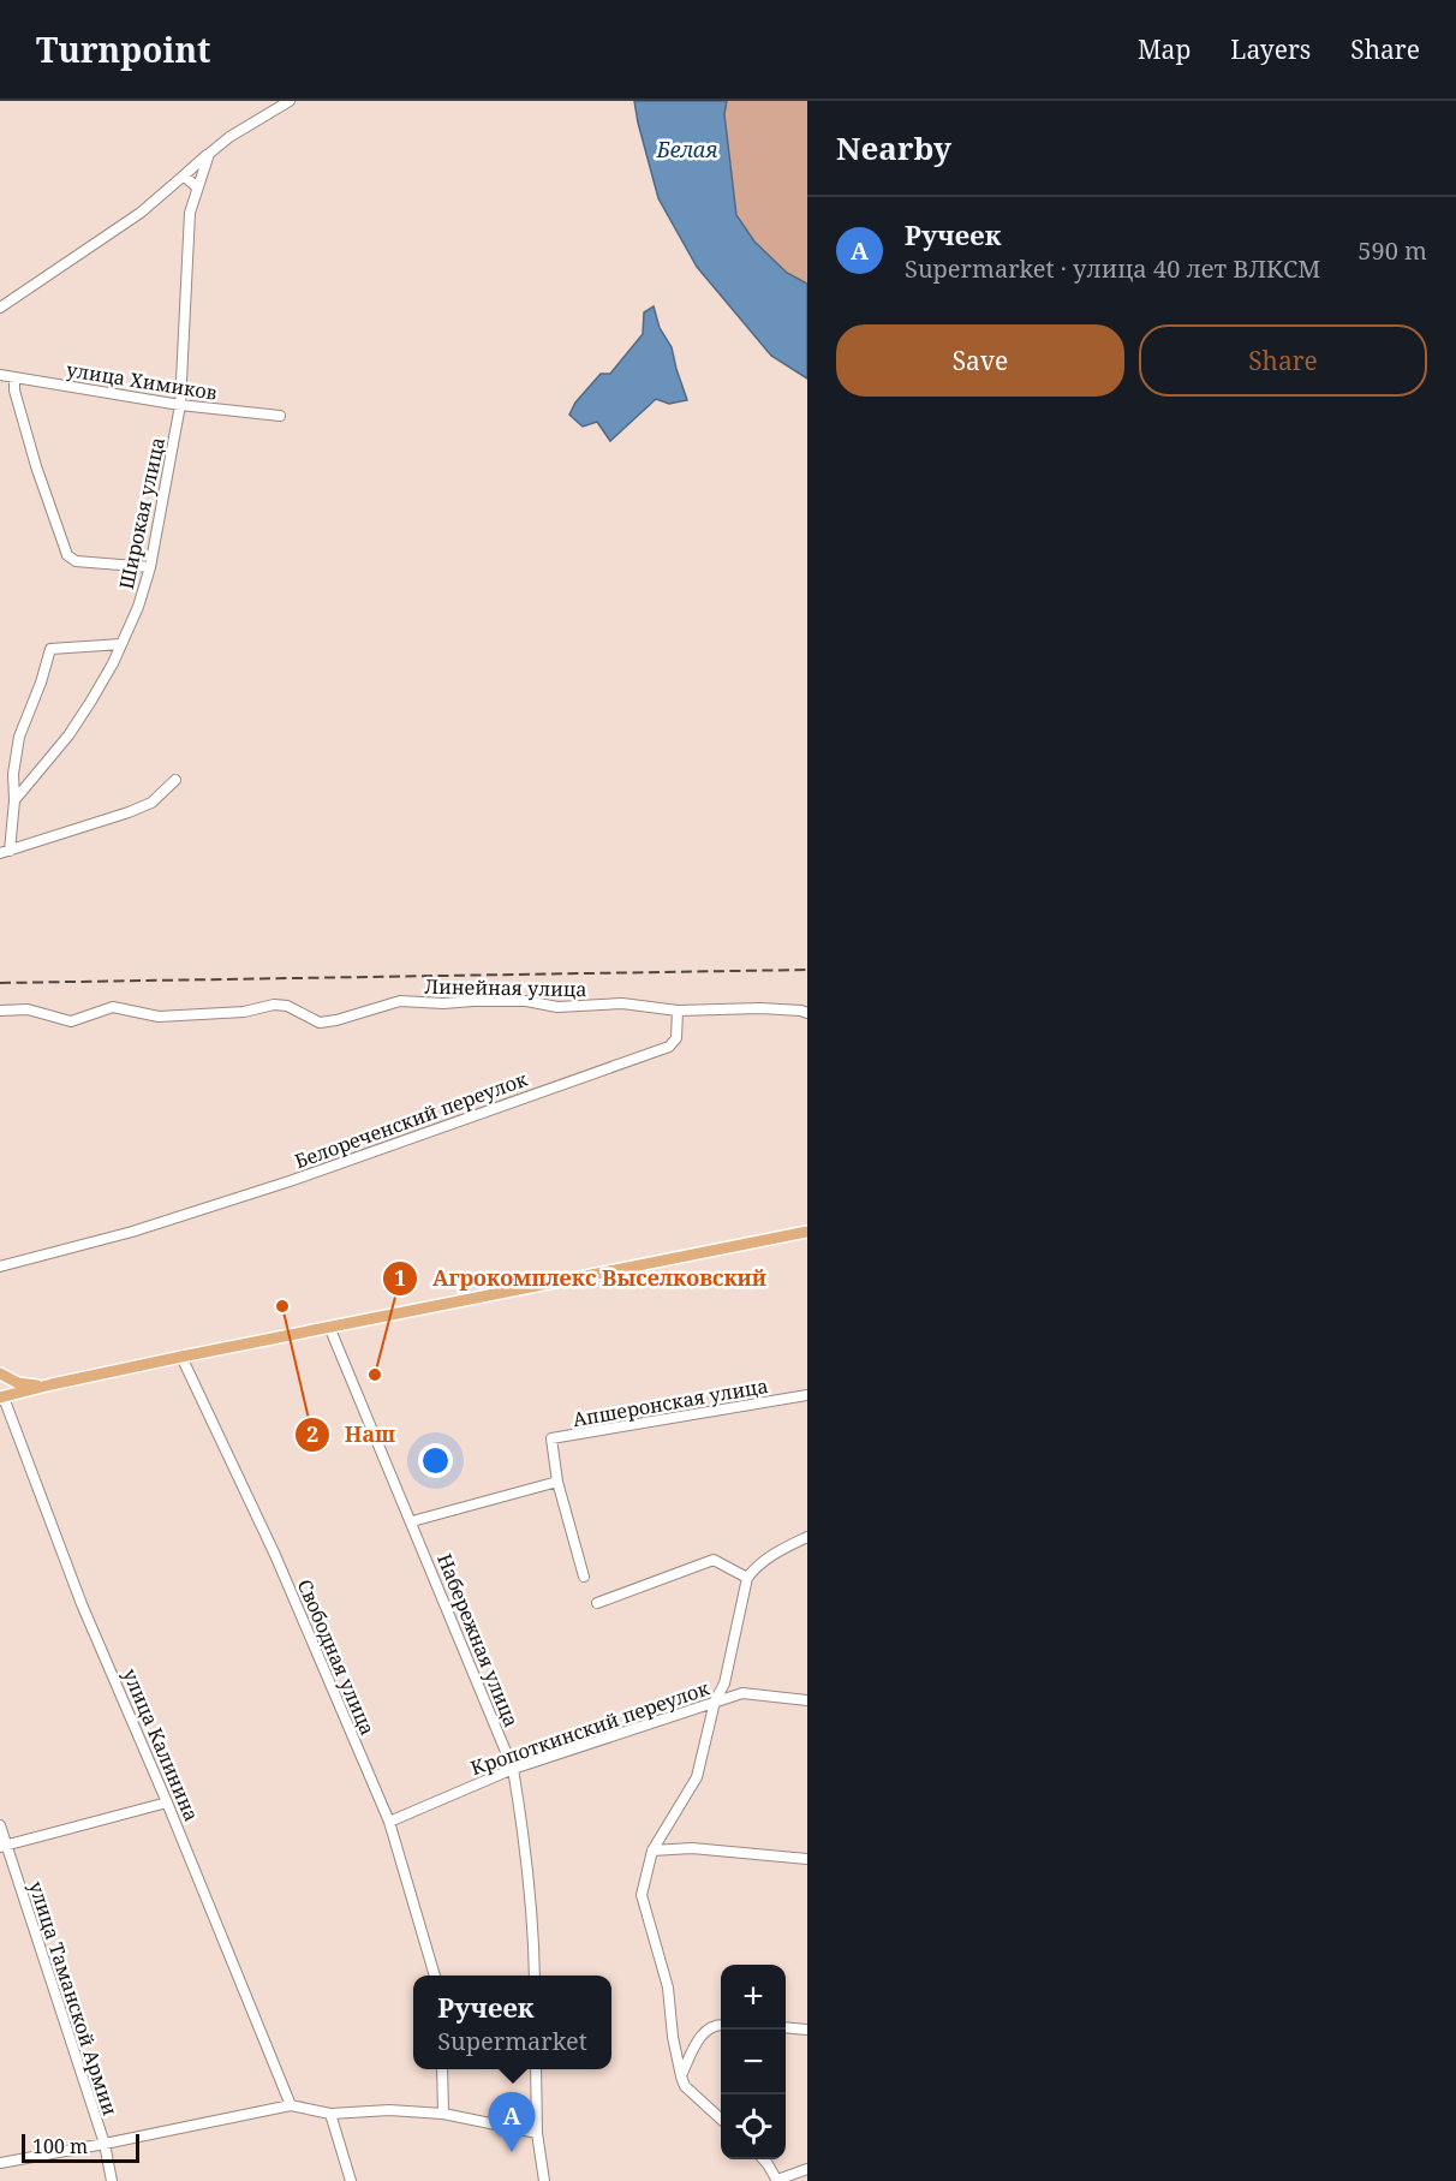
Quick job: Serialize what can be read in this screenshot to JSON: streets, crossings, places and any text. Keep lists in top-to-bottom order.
{
  "streets": {
    "street": [
      "улица Химиков",
      "Широкая улица",
      "Линейная улица",
      "Белореченский переулок",
      "Апшеронская улица",
      "Набережная улица",
      "Свободная улица",
      "Кропоткинский переулок",
      "улица Калинина",
      "улица Таманской Армии"
    ]
  },
  "crossings": [
    ["улица Химиков", "Широкая улица"],
    ["Линейная улица", "Белореченский переулок"],
    ["Набережная улица", "Кропоткинский переулок"],
    ["Свободная улица", "Кропоткинский переулок"]
  ],
  "water": ["Белая"],
  "places": ["Наш", "Агрокомплекс Выселковский"],
  "scale_bar": "100 m",
  "page": {
    "header": "Turnpoint",
    "nav": ["Map", "Layers", "Share"],
    "heading": "Nearby",
    "list": [
      {
        "mark": "A",
        "name": "Ручеек",
        "note": "Supermarket · улица 40 лет ВЛКСМ",
        "value": "590 m"
      }
    ],
    "buttons": ["Save", "Share"],
    "map_buttons": ["+", "−"],
    "popup": ["Ручеек", "Supermarket"],
    "pins": "A",
    "scale": "100 m"
  }
}
